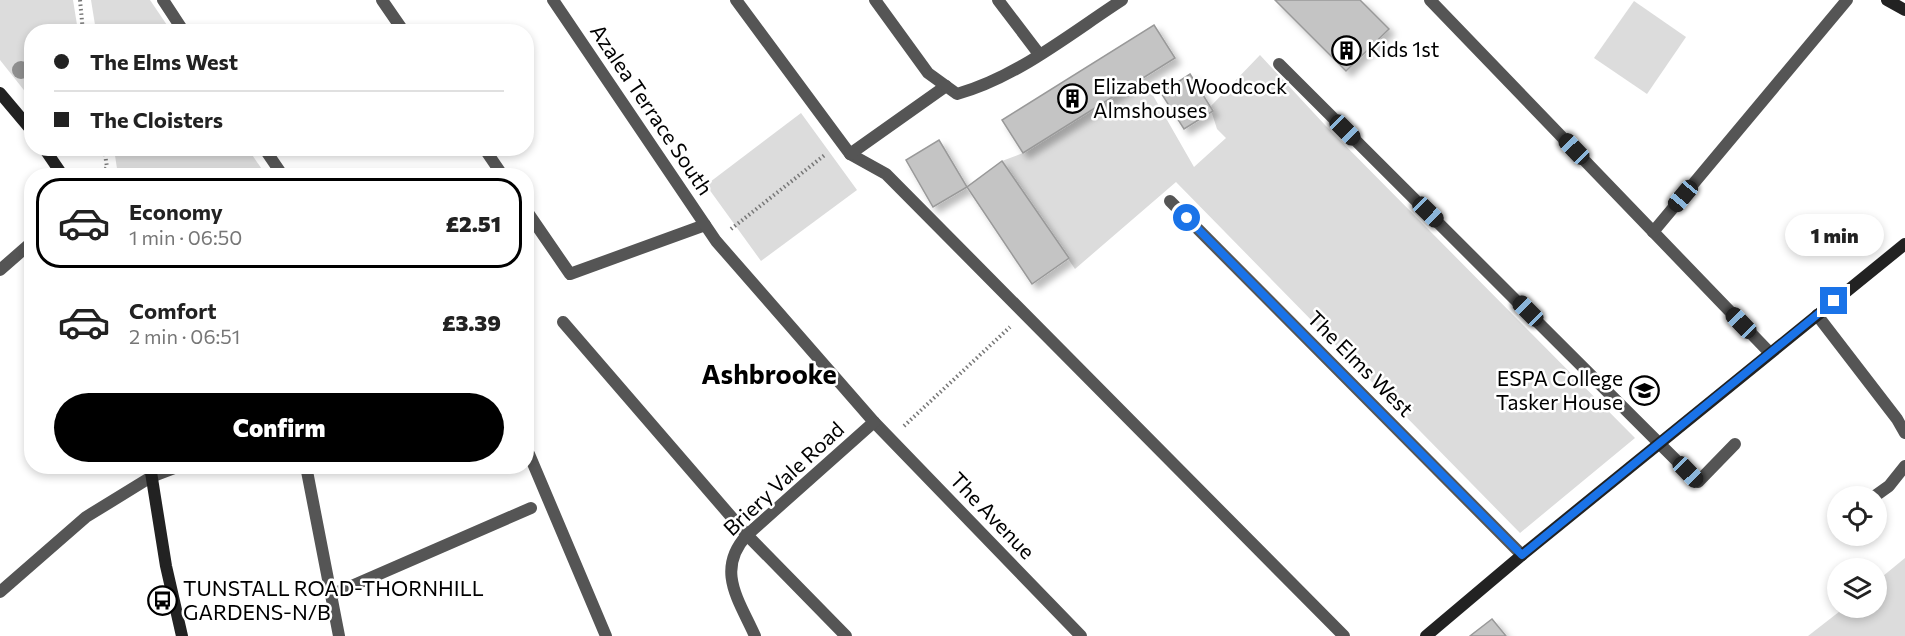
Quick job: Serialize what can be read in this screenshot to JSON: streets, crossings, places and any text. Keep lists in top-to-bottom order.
{
  "streets": {
    "street": [
      "Azalea Terrace South",
      "The Elms West",
      "Briery Vale Road",
      "The Avenue"
    ]
  },
  "crossings": [
    ["Azalea Terrace South", "Briery Vale Road"],
    ["Azalea Terrace South", "The Avenue"],
    ["Briery Vale Road", "The Avenue"]
  ],
  "districts": ["Ashbrooke"],
  "places": {
    "building": ["Kids 1st", "Elizabeth Woodcock Almshouses"],
    "school or university": ["ESPA College Tasker House"],
    "bus stop": ["TUNSTALL ROAD-THORNHILL GARDENS-N/B"]
  },
  "page": {
    "banner": ["The Elms West", "The Cloisters"],
    "list": [
      {
        "name": "Economy",
        "note": "1 min · 06:50",
        "value": "£2.51"
      },
      {
        "name": "Comfort",
        "note": "2 min · 06:51",
        "value": "£3.39"
      }
    ],
    "bubble": "1 min",
    "buttons": "Confirm"
  }
}
